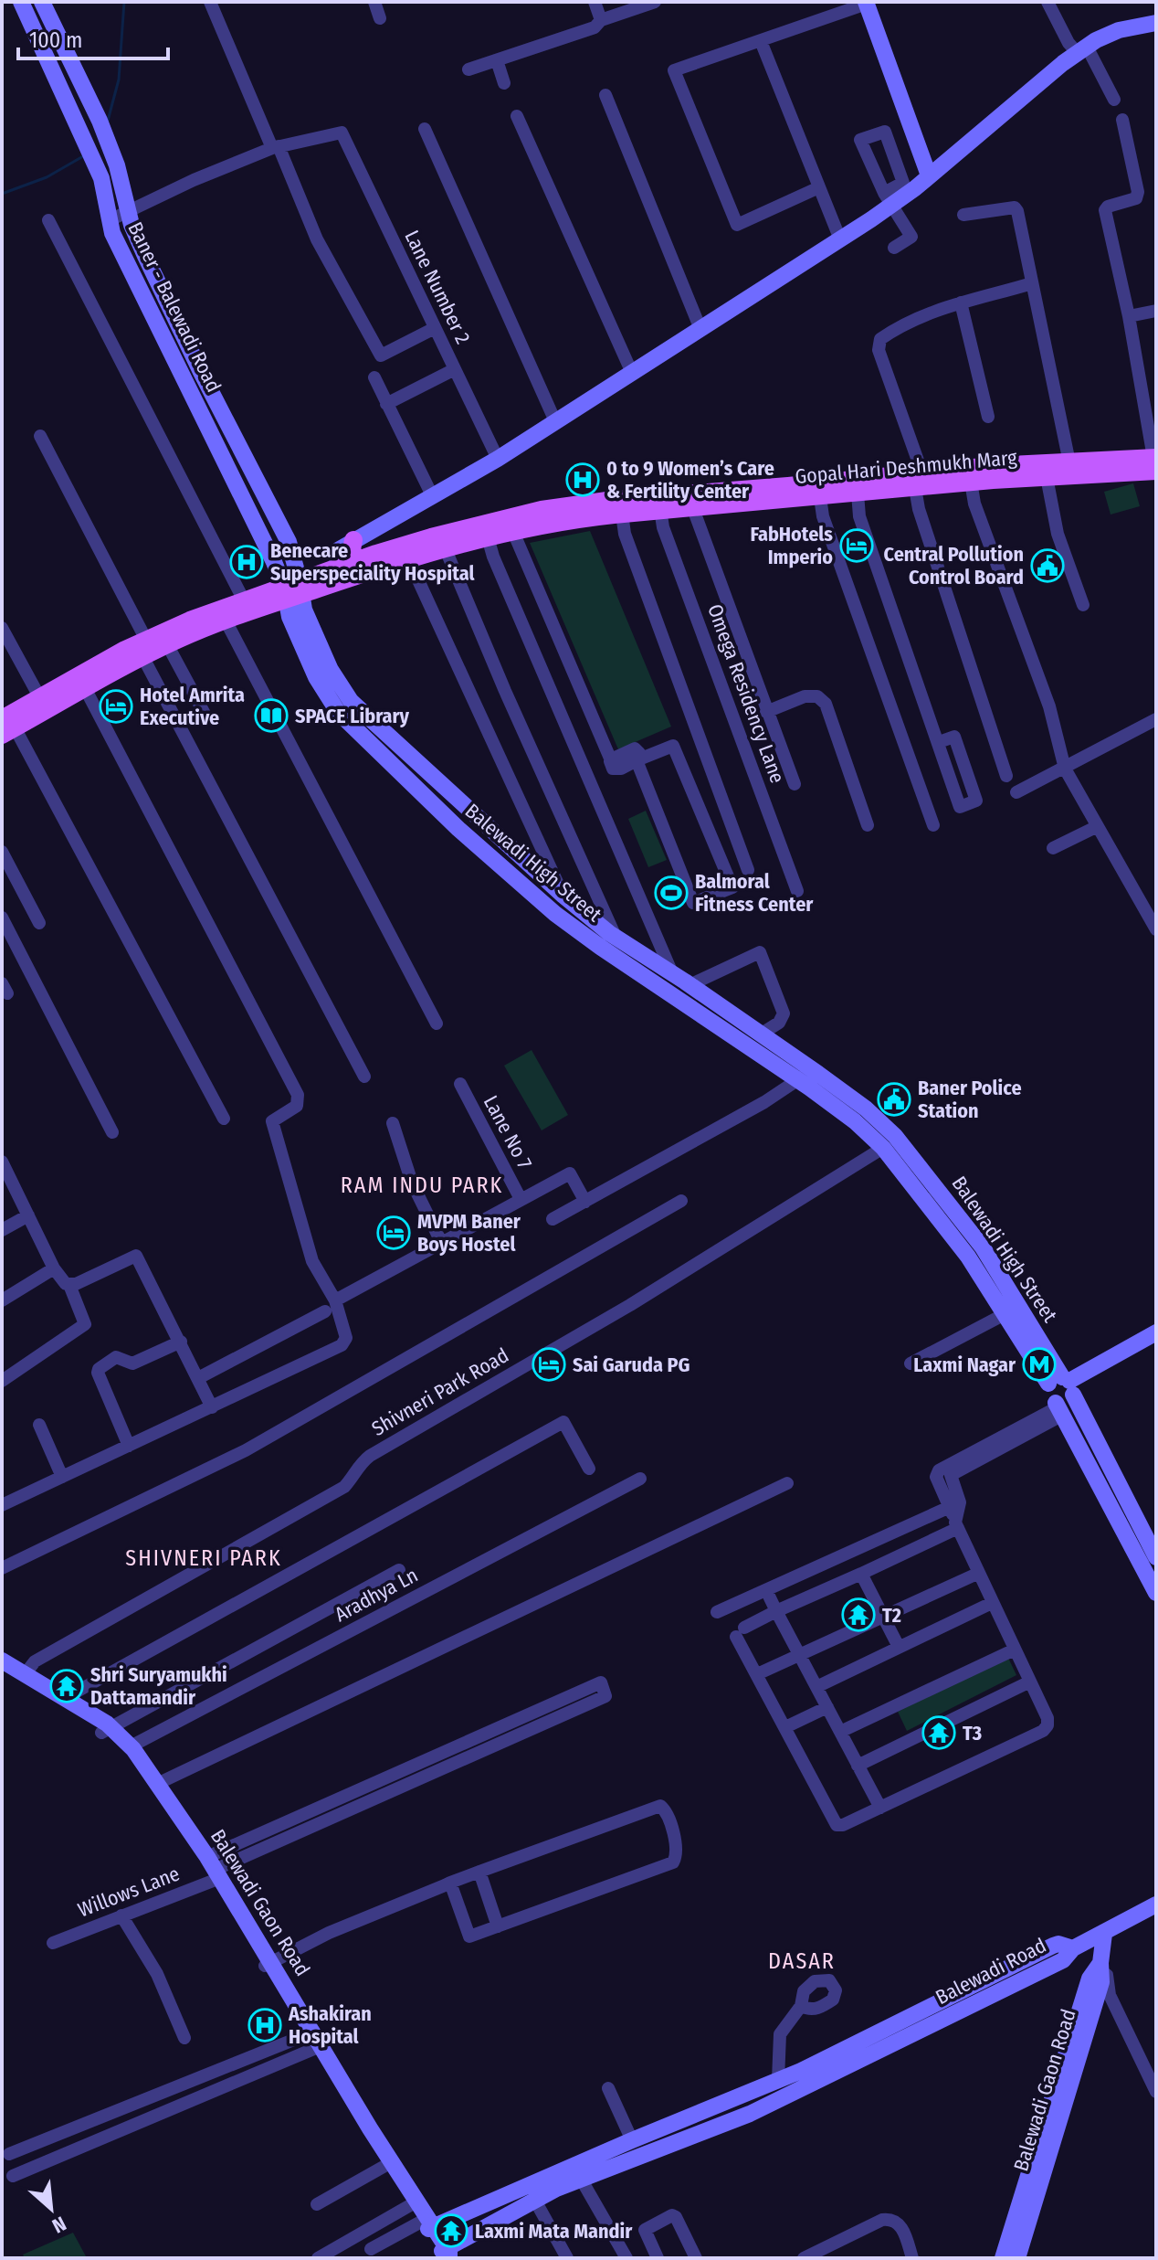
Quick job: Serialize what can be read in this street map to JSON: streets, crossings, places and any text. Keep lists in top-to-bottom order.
{
  "streets": {
    "main road": ["Gopal Hari Deshmukh Marg"],
    "street": [
      "Lane Number 2",
      "Baner - Balewadi Road",
      "Omega Residency Lane",
      "Balewadi High Street",
      "Lane No 7",
      "Shivneri Park Road",
      "Aradhya Ln",
      "Willows Lane",
      "Balewadi Gaon Road",
      "Balewadi Road"
    ]
  },
  "crossings": [
    ["Baner - Balewadi Road", "Gopal Hari Deshmukh Marg"],
    ["Baner - Balewadi Road", "Balewadi High Street"],
    ["Gopal Hari Deshmukh Marg", "Omega Residency Lane"],
    ["Gopal Hari Deshmukh Marg", "Balewadi High Street"],
    ["Balewadi High Street", "Shivneri Park Road"],
    ["Shivneri Park Road", "Balewadi Gaon Road"],
    ["Aradhya Ln", "Balewadi Gaon Road"],
    ["Willows Lane", "Balewadi Gaon Road"],
    ["Balewadi Gaon Road", "Balewadi Road"]
  ],
  "districts": ["RAM INDU PARK", "SHIVNERI PARK", "DASAR"],
  "places": {
    "hospital": ["0 to 9 Women’s Care & Fertility Center", "Benecare Superspeciality Hospital", "Ashakiran Hospital"],
    "hotel": [
      "FabHotels Imperio",
      "Hotel Amrita Executive",
      "MVPM Baner Boys Hostel",
      "Sai Garuda PG"
    ],
    "public building": ["Central Pollution Control Board", "Baner Police Station"],
    "library": ["SPACE Library"],
    "sports": ["Balmoral Fitness Center"],
    "metro station": ["Laxmi Nagar"],
    "temple": [
      "T2",
      "Shri Suryamukhi Dattamandir",
      "T3",
      "Laxmi Mata Mandir"
    ]
  },
  "scale_bar": "100 m",
  "north": "bottom right"
}
